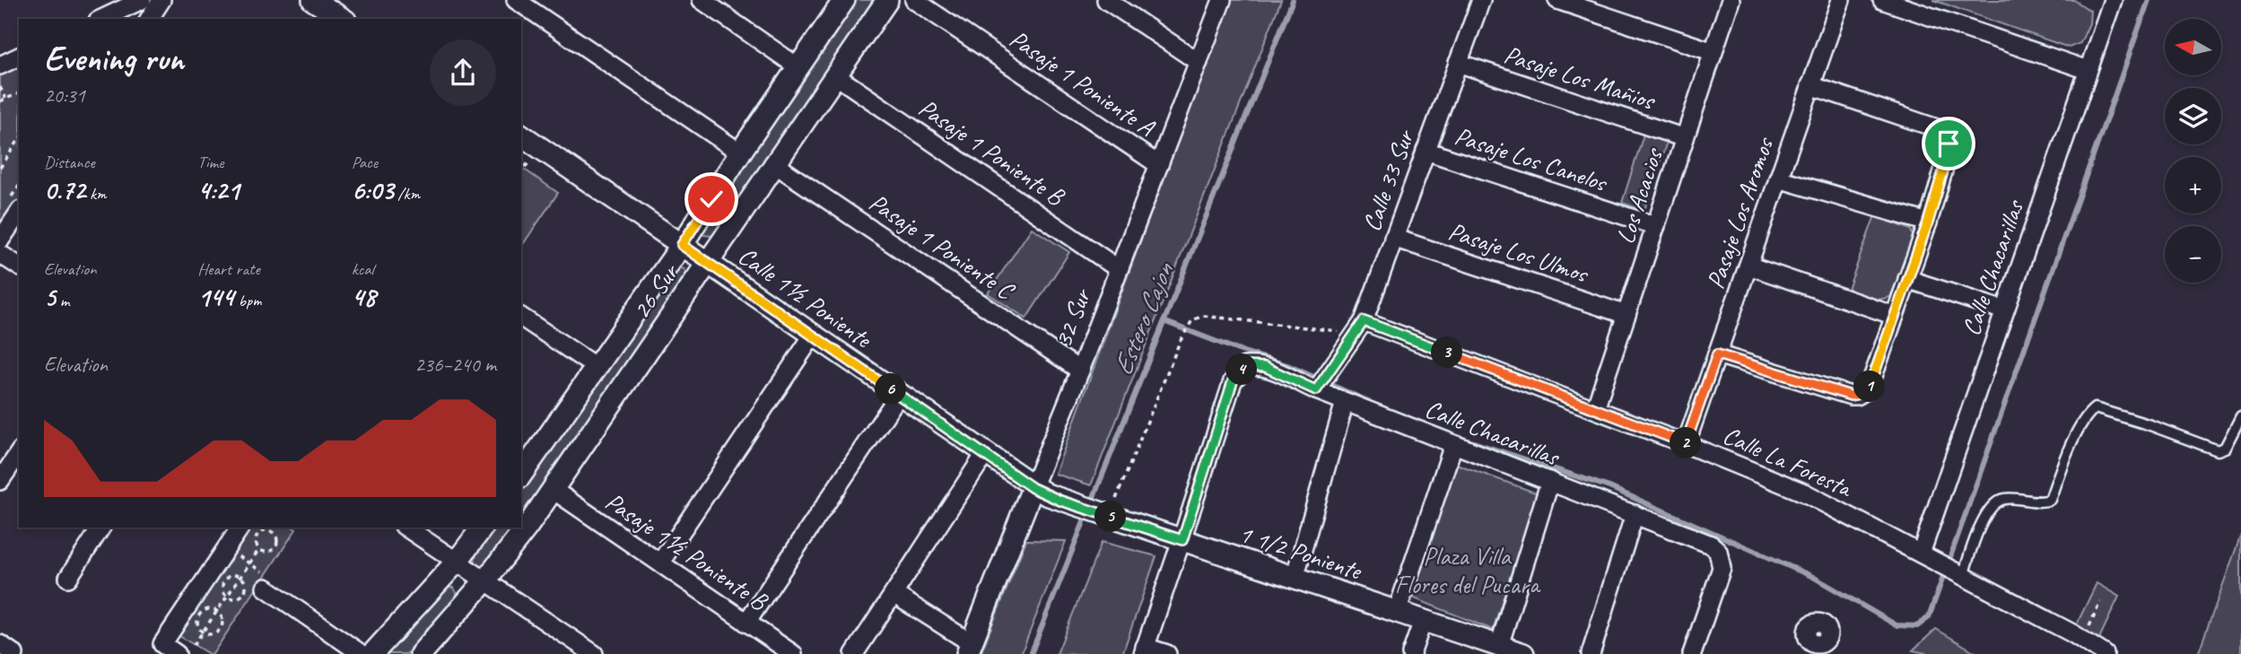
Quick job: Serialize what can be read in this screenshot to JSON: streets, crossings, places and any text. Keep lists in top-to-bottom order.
{
  "streets": {
    "street": [
      "Pasaje Los Mañios",
      "Pasaje 1 Poniente A",
      "Pasaje 1 Poniente B",
      "Pasaje Los Canelos",
      "Calle 33 Sur",
      "Los Acacios",
      "Pasaje Los Aromos",
      "Pasaje 1 Poniente C",
      "Pasaje Los Ulmos",
      "Calle Chacarillas",
      "26 Sur",
      "Calle 1½ Poniente",
      "32 Sur",
      "Calle La Foresta",
      "Pasaje 1½ Poniente B",
      "1 1/2 Poniente"
    ]
  },
  "crossings": [
    ["Pasaje Los Mañios", "Calle 33 Sur"],
    ["Pasaje Los Mañios", "Los Acacios"],
    ["Pasaje 1 Poniente A", "32 Sur"],
    ["Pasaje 1 Poniente B", "26 Sur"],
    ["Pasaje 1 Poniente B", "32 Sur"],
    ["Pasaje Los Canelos", "Calle 33 Sur"],
    ["Pasaje Los Canelos", "Los Acacios"],
    ["Calle 33 Sur", "Pasaje Los Ulmos"],
    ["Calle 33 Sur", "Calle Chacarillas"],
    ["Calle 33 Sur", "Calle La Foresta"],
    ["Los Acacios", "Pasaje Los Ulmos"],
    ["Los Acacios", "Calle La Foresta"],
    ["Pasaje Los Aromos", "Calle La Foresta"],
    ["Pasaje 1 Poniente C", "26 Sur"],
    ["Pasaje 1 Poniente C", "32 Sur"],
    ["Calle Chacarillas", "Calle La Foresta"],
    ["Calle Chacarillas", "1 1/2 Poniente"],
    ["26 Sur", "Calle 1½ Poniente"],
    ["26 Sur", "Pasaje 1½ Poniente B"],
    ["Calle 1½ Poniente", "32 Sur"],
    ["Calle 1½ Poniente", "1 1/2 Poniente"]
  ],
  "water": ["Estero Cajon"],
  "parks": ["Plaza Villa Flores del Pucara"],
  "north": "left",
  "page": {
    "map_buttons": ["+", "−"],
    "heading": ["Evening run", "20:31"],
    "stats": [
      ["Distance", "0.72 km"],
      ["Time", "4:21"],
      ["Pace", "6:03 /km"],
      ["Elevation", "5 m"],
      ["Heart rate", "144 bpm"],
      ["kcal", "48"]
    ],
    "pins": [
      "3",
      "4",
      "1",
      "6",
      "2",
      "5"
    ],
    "chart": ["Elevation", "236–240 m"]
  }
}
